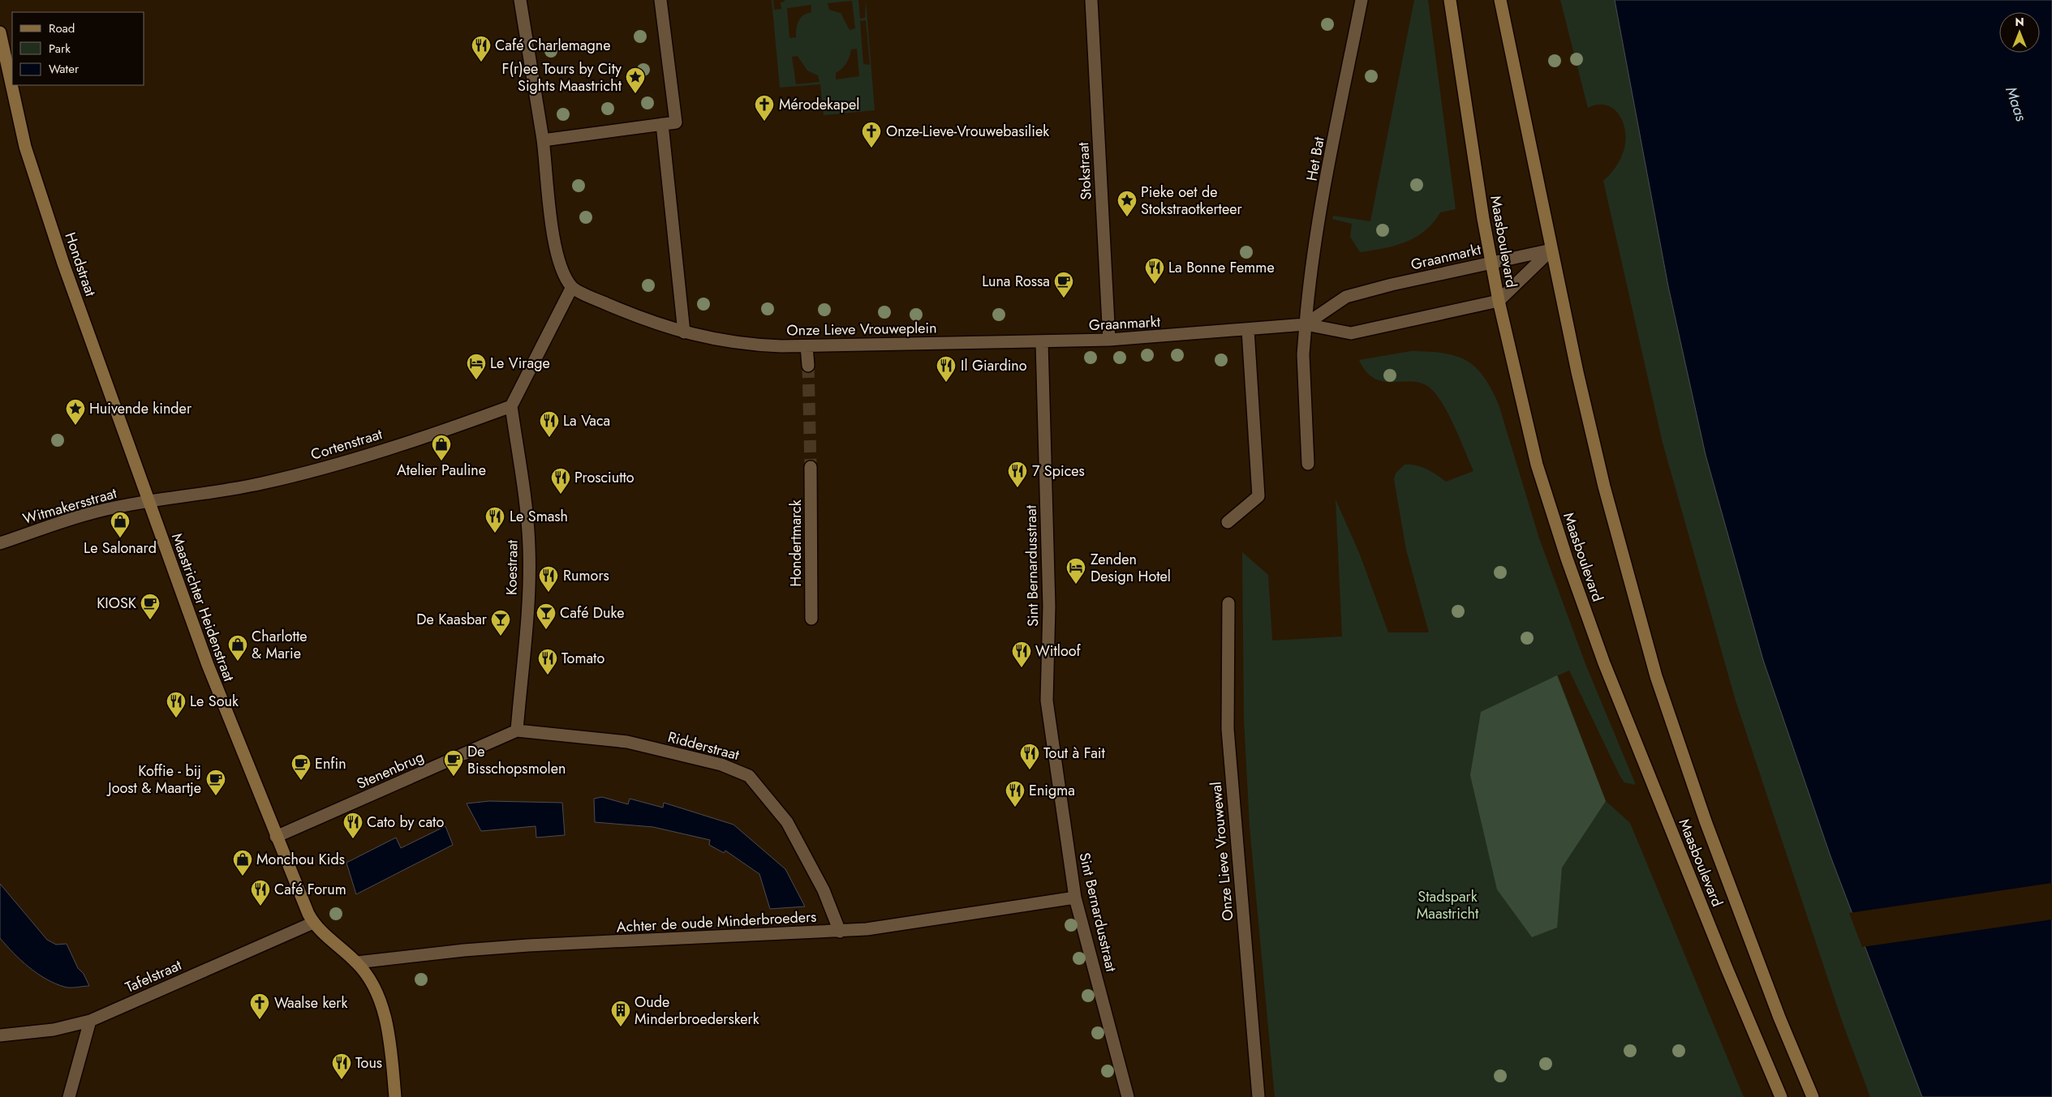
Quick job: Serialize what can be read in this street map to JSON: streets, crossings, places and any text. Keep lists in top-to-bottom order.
{
  "streets": {
    "main road": ["Maasboulevard", "Hondstraat", "Maastrichter Heidenstraat"],
    "street": [
      "Het Bat",
      "Stokstraat",
      "Graanmarkt",
      "Onze Lieve Vrouweplein",
      "Cortenstraat",
      "Witmakersstraat",
      "Hondertmarck",
      "Sint Bernardusstraat",
      "Koestraat",
      "Ridderstraat",
      "Stenenbrug",
      "Onze Lieve Vrouwewal",
      "Achter de oude Minderbroeders",
      "Tafelstraat"
    ]
  },
  "crossings": [
    ["Het Bat", "Graanmarkt"],
    ["Stokstraat", "Graanmarkt"],
    ["Maasboulevard", "Graanmarkt"],
    ["Graanmarkt", "Onze Lieve Vrouweplein"],
    ["Graanmarkt", "Sint Bernardusstraat"],
    ["Hondstraat", "Cortenstraat"],
    ["Hondstraat", "Witmakersstraat"],
    ["Hondstraat", "Maastrichter Heidenstraat"],
    ["Onze Lieve Vrouweplein", "Sint Bernardusstraat"],
    ["Cortenstraat", "Witmakersstraat"],
    ["Cortenstraat", "Koestraat"],
    ["Cortenstraat", "Maastrichter Heidenstraat"],
    ["Witmakersstraat", "Maastrichter Heidenstraat"],
    ["Sint Bernardusstraat", "Achter de oude Minderbroeders"],
    ["Koestraat", "Ridderstraat"],
    ["Koestraat", "Stenenbrug"],
    ["Maastrichter Heidenstraat", "Stenenbrug"],
    ["Maastrichter Heidenstraat", "Tafelstraat"],
    ["Ridderstraat", "Stenenbrug"],
    ["Ridderstraat", "Achter de oude Minderbroeders"]
  ],
  "water": ["Maas"],
  "parks": ["Stadspark Maastricht"],
  "places": {
    "restaurant": [
      "Café Charlemagne",
      "La Bonne Femme",
      "Il Giardino",
      "La Vaca",
      "7 Spices",
      "Prosciutto",
      "Le Smash",
      "Rumors",
      "Witloof",
      "Tomato",
      "Le Souk",
      "Tout à Fait",
      "Enigma",
      "Cato by cato",
      "Café Forum",
      "Tous"
    ],
    "place": ["F(r)ee Tours by City Sights Maastricht", "Pieke oet de Stokstraotkerteer", "Huivende kinder"],
    "church": ["Mérodekapel", "Onze-Lieve-Vrouwebasiliek", "Waalse kerk"],
    "cafe": [
      "Luna Rossa",
      "KIOSK",
      "De Bisschopsmolen",
      "Enfin",
      "Koffie - bij Joost & Maartje"
    ],
    "hotel": ["Le Virage", "Zenden Design Hotel"],
    "shop": [
      "Atelier Pauline",
      "Le Salonard",
      "Charlotte & Marie",
      "Monchou Kids"
    ],
    "bar": ["Café Duke", "De Kaasbar"],
    "building": ["Oude Minderbroederskerk"]
  },
  "legend": ["Road", "Park", "Water"],
  "north": "top"
}
